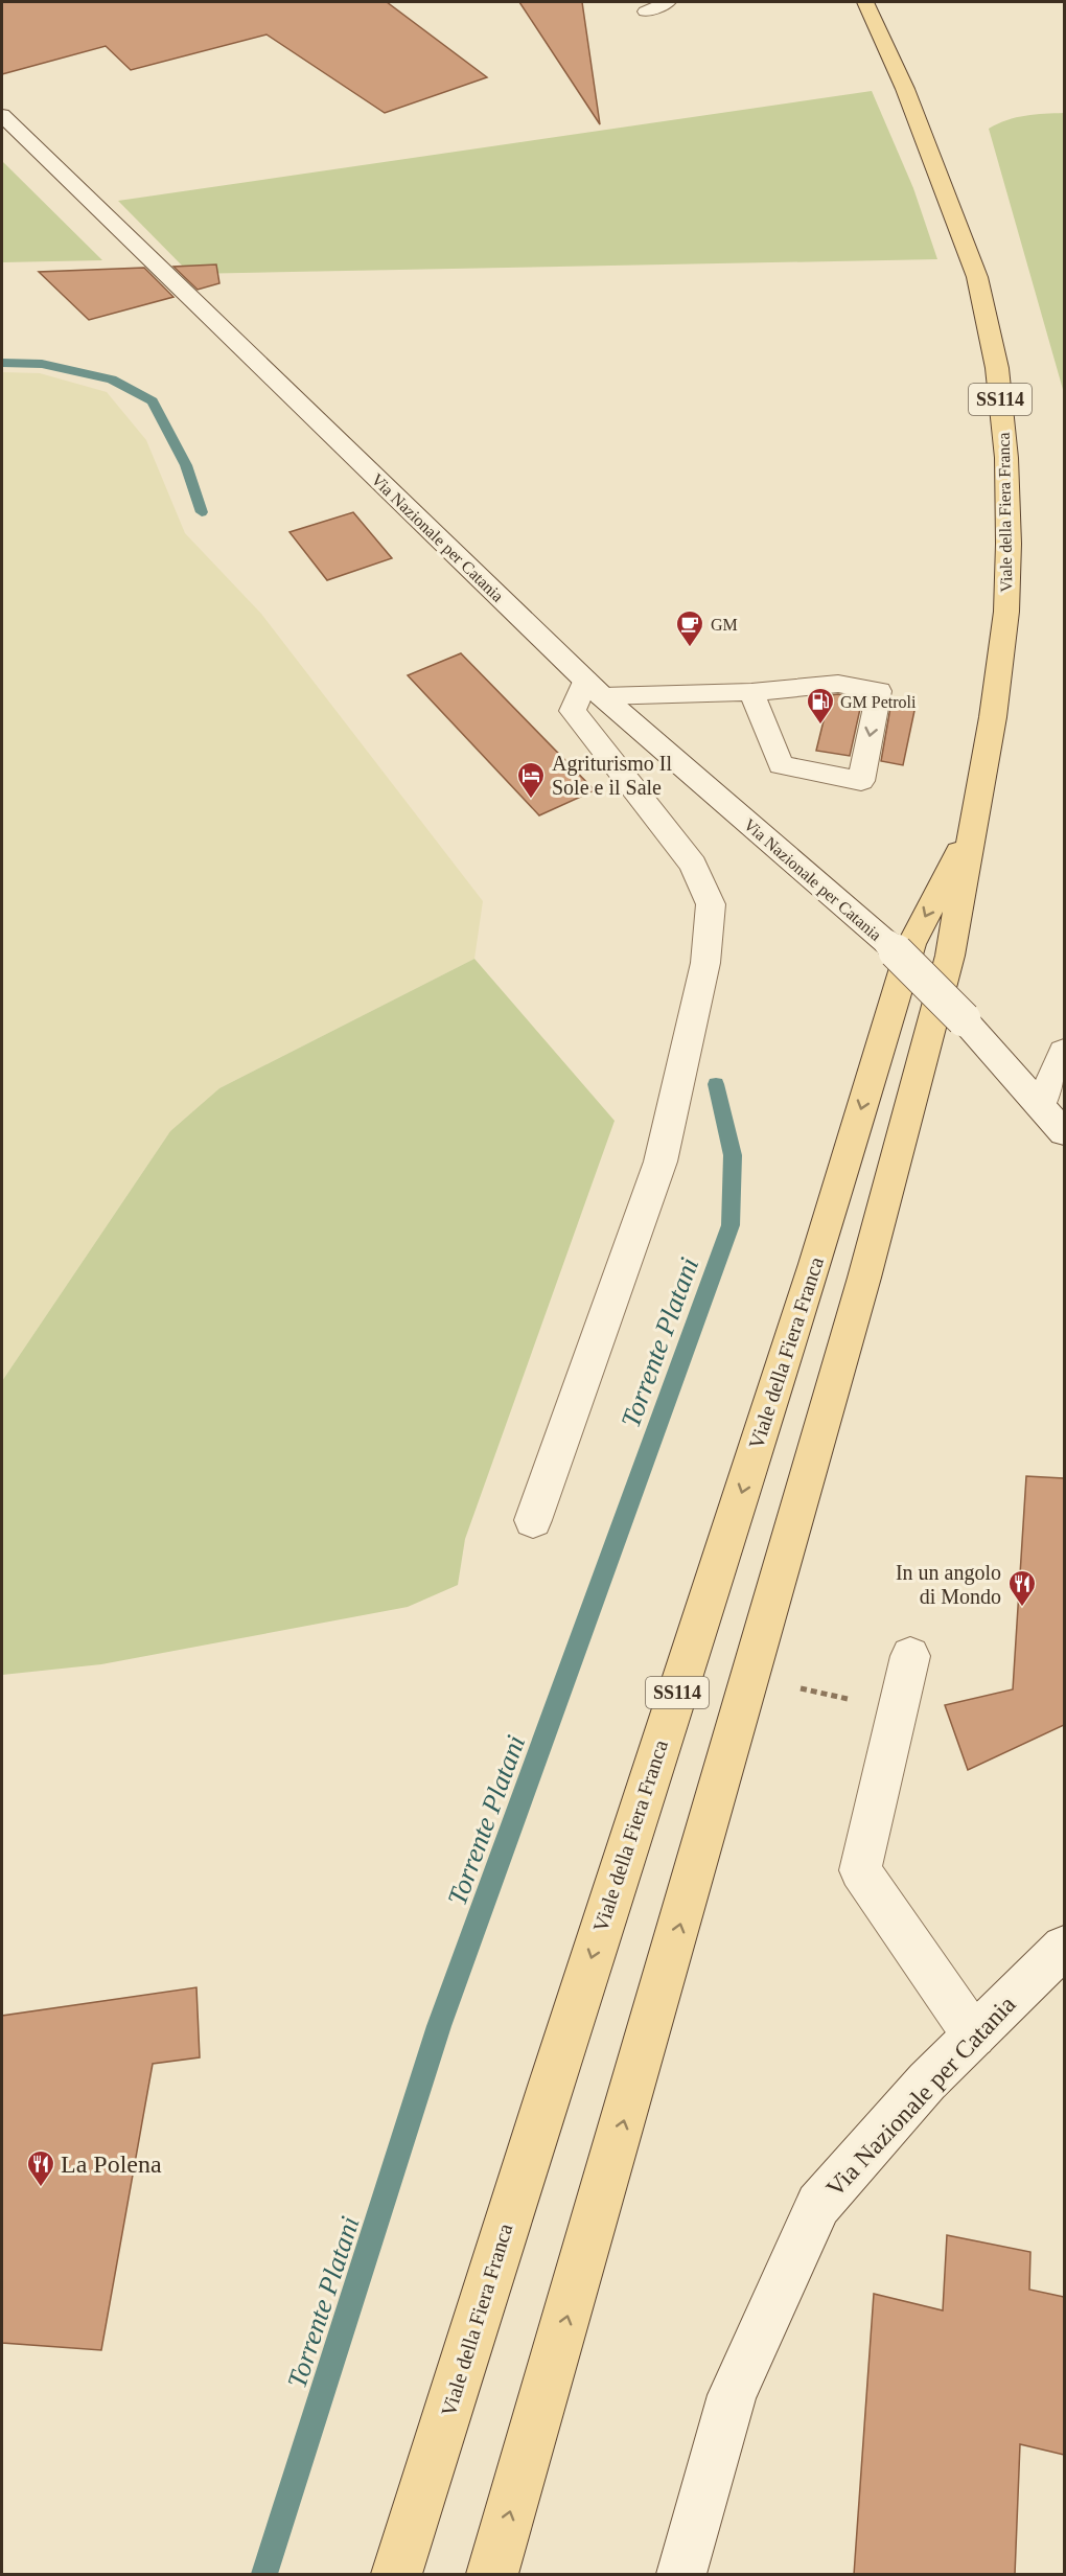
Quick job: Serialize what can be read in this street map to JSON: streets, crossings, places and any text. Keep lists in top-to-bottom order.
{
  "streets": {
    "main road": ["SS114", "Viale della Fiera Franca", "Via Nazionale per Catania"]
  },
  "water": ["Torrente Platani"],
  "places": {
    "cafe": ["GM"],
    "fuel station": ["GM Petroli"],
    "hotel": ["Agriturismo Il Sole e il Sale"],
    "restaurant": ["In un angolo di Mondo", "La Polena"]
  }
}
